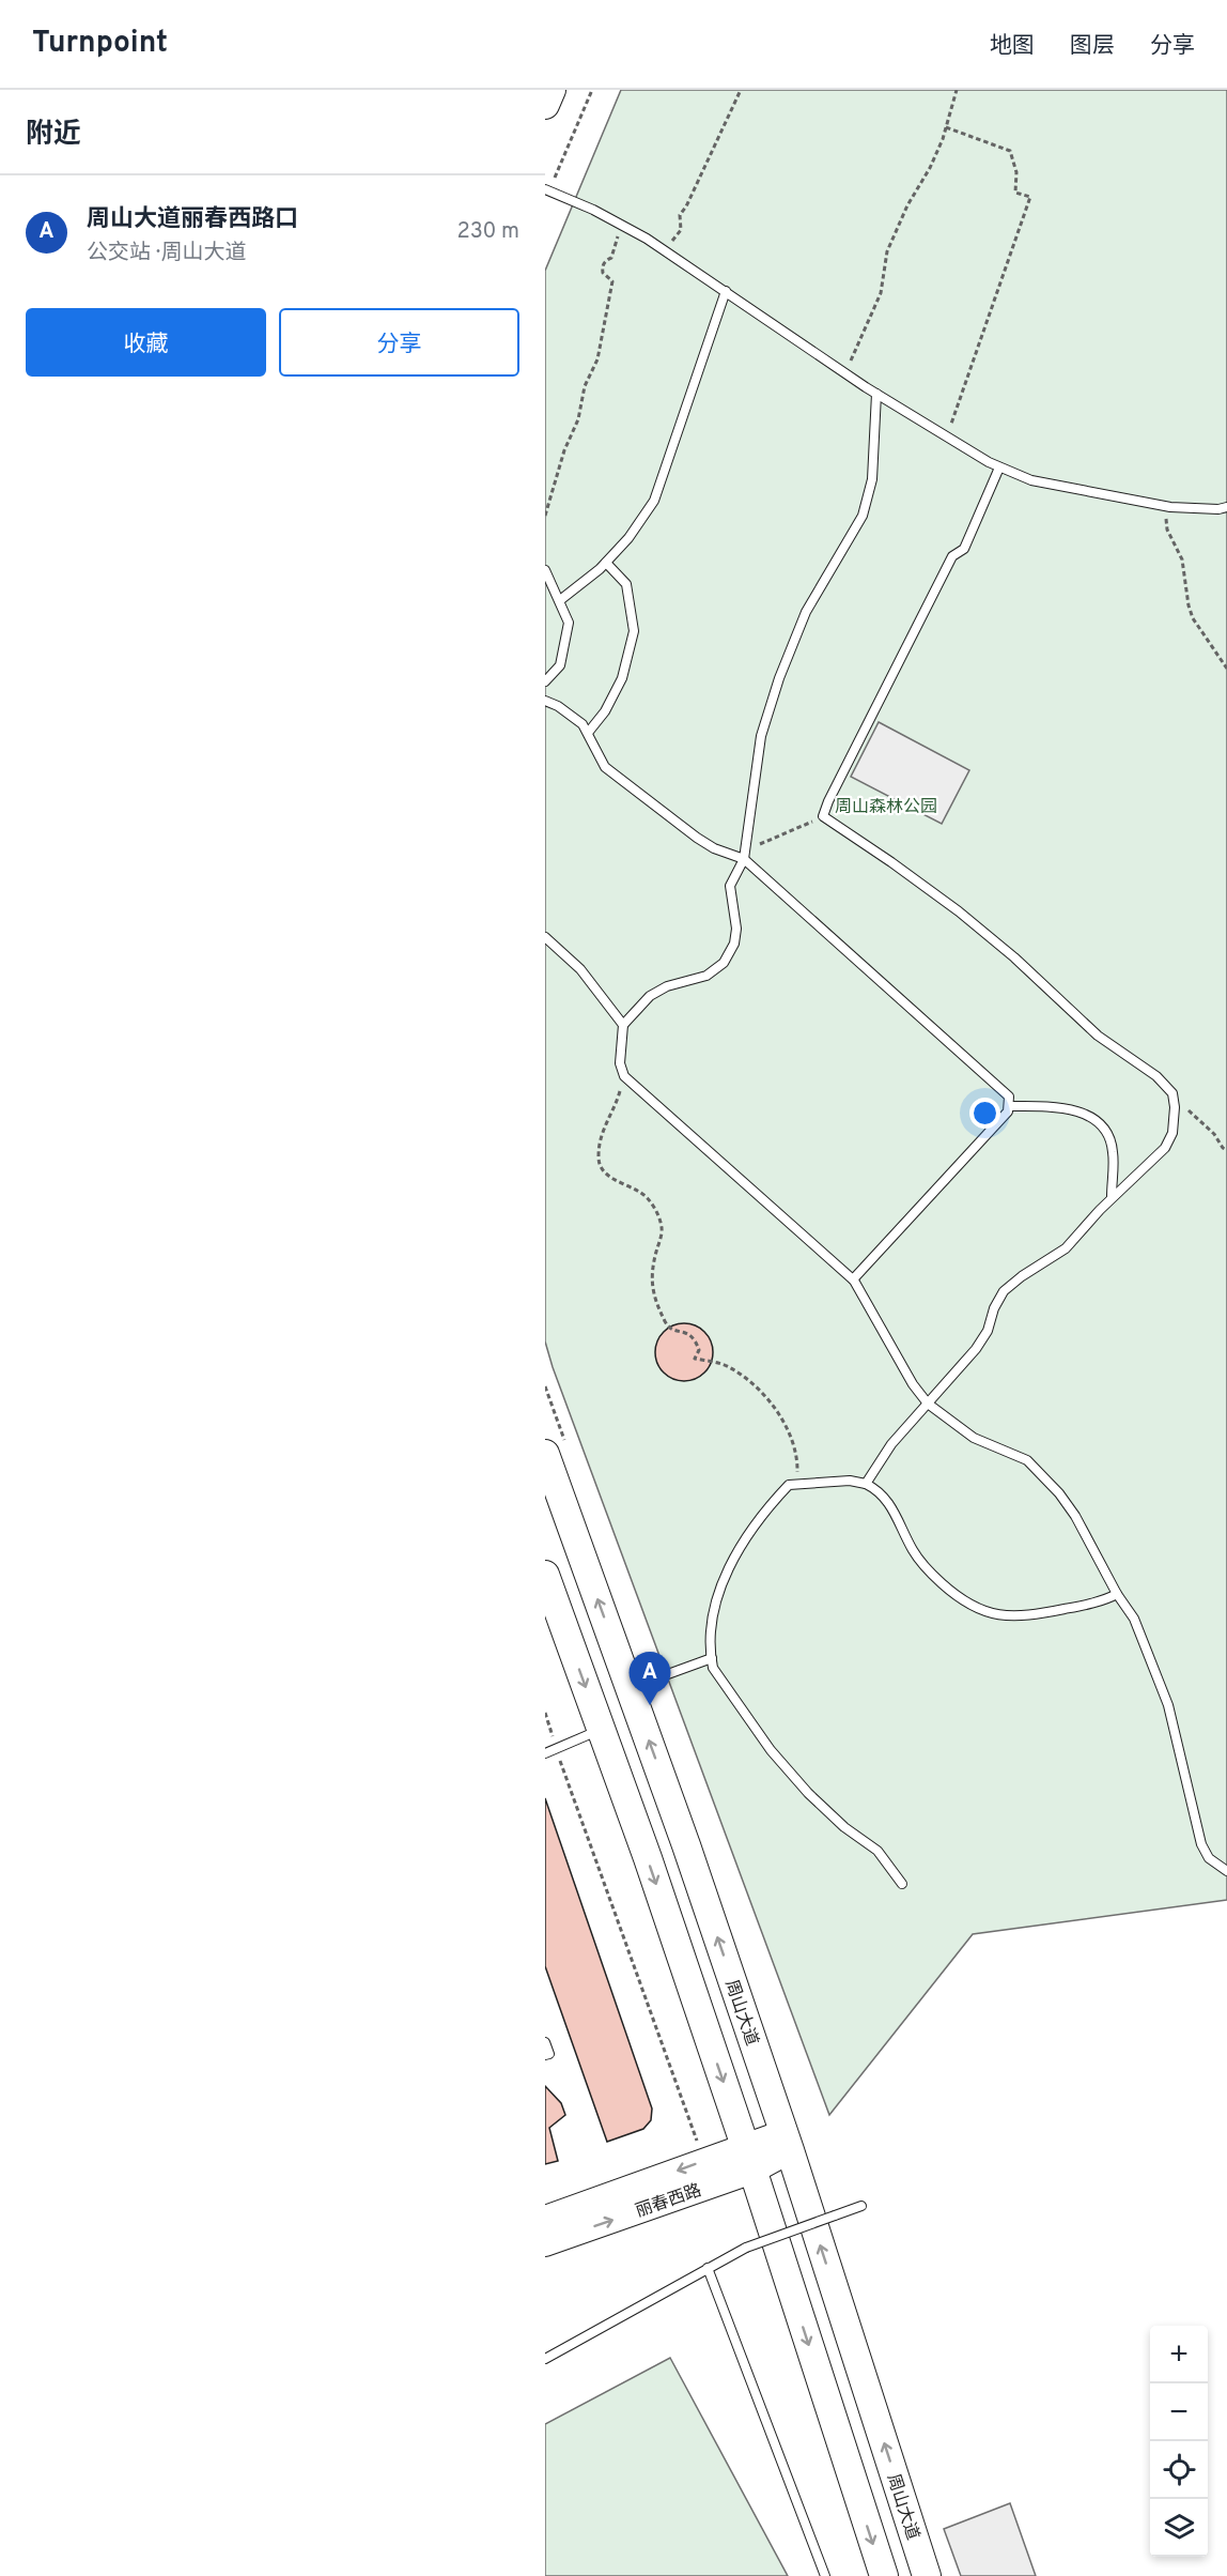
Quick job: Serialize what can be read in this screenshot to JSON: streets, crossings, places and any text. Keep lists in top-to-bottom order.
{
  "streets": {
    "main road": ["周山大道", "丽春西路"]
  },
  "crossings": [
    ["周山大道", "丽春西路"]
  ],
  "parks": ["周山森林公园"],
  "page": {
    "header": "Turnpoint",
    "nav": ["地图", "图层", "分享"],
    "heading": "附近",
    "list": [
      {
        "mark": "A",
        "name": "周山大道丽春西路口",
        "note": "公交站 · 周山大道",
        "value": "230 m"
      }
    ],
    "buttons": ["收藏", "分享"],
    "pins": "A",
    "map_buttons": ["+", "−"]
  }
}
